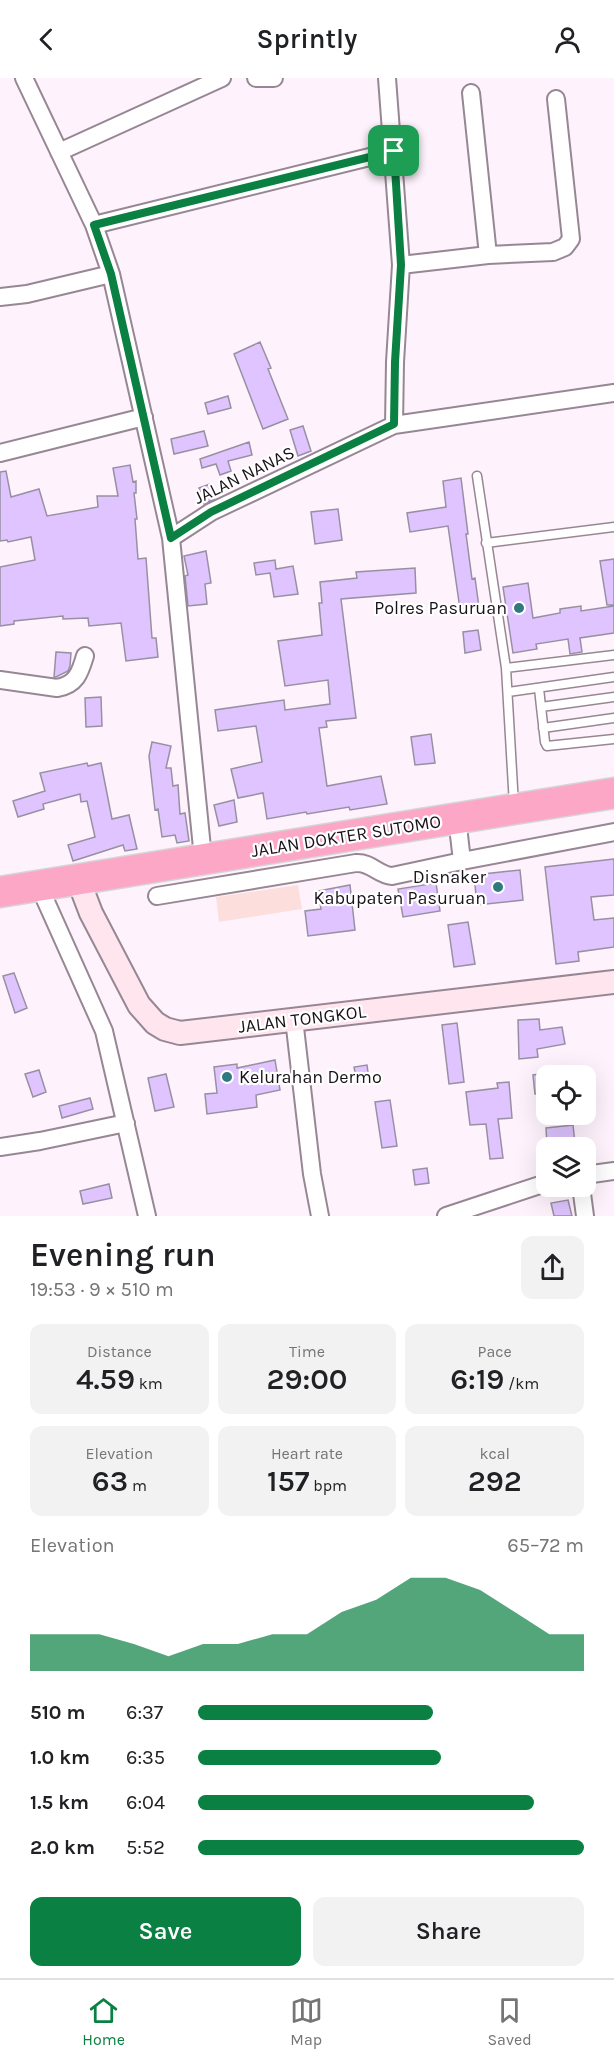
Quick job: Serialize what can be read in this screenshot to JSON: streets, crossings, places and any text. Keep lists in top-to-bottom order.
{
  "streets": {
    "highway": ["JALAN DOKTER SUTOMO"],
    "street": ["JALAN NANAS", "JALAN TONGKOL"]
  },
  "crossings": [
    ["JALAN DOKTER SUTOMO", "JALAN TONGKOL"]
  ],
  "places": ["Polres Pasuruan", "Disnaker Kabupaten Pasuruan", "Kelurahan Dermo"],
  "page": {
    "header": "Sprintly",
    "heading": ["Evening run", "19:53 · 9 × 510 m"],
    "stats": [
      ["Distance", "4.59 km"],
      ["Time", "29:00"],
      ["Pace", "6:19 /km"],
      ["Elevation", "63 m"],
      ["Heart rate", "157 bpm"],
      ["kcal", "292"]
    ],
    "chart": ["Elevation", "65–72 m"],
    "list": [
      {
        "name": "510 m",
        "note": "6:37"
      },
      {
        "name": "1.0 km",
        "note": "6:35"
      },
      {
        "name": "1.5 km",
        "note": "6:04"
      },
      {
        "name": "2.0 km",
        "note": "5:52"
      }
    ],
    "buttons": ["Save", "Share"],
    "tabs": ["Home", "Map", "Saved"]
  }
}
